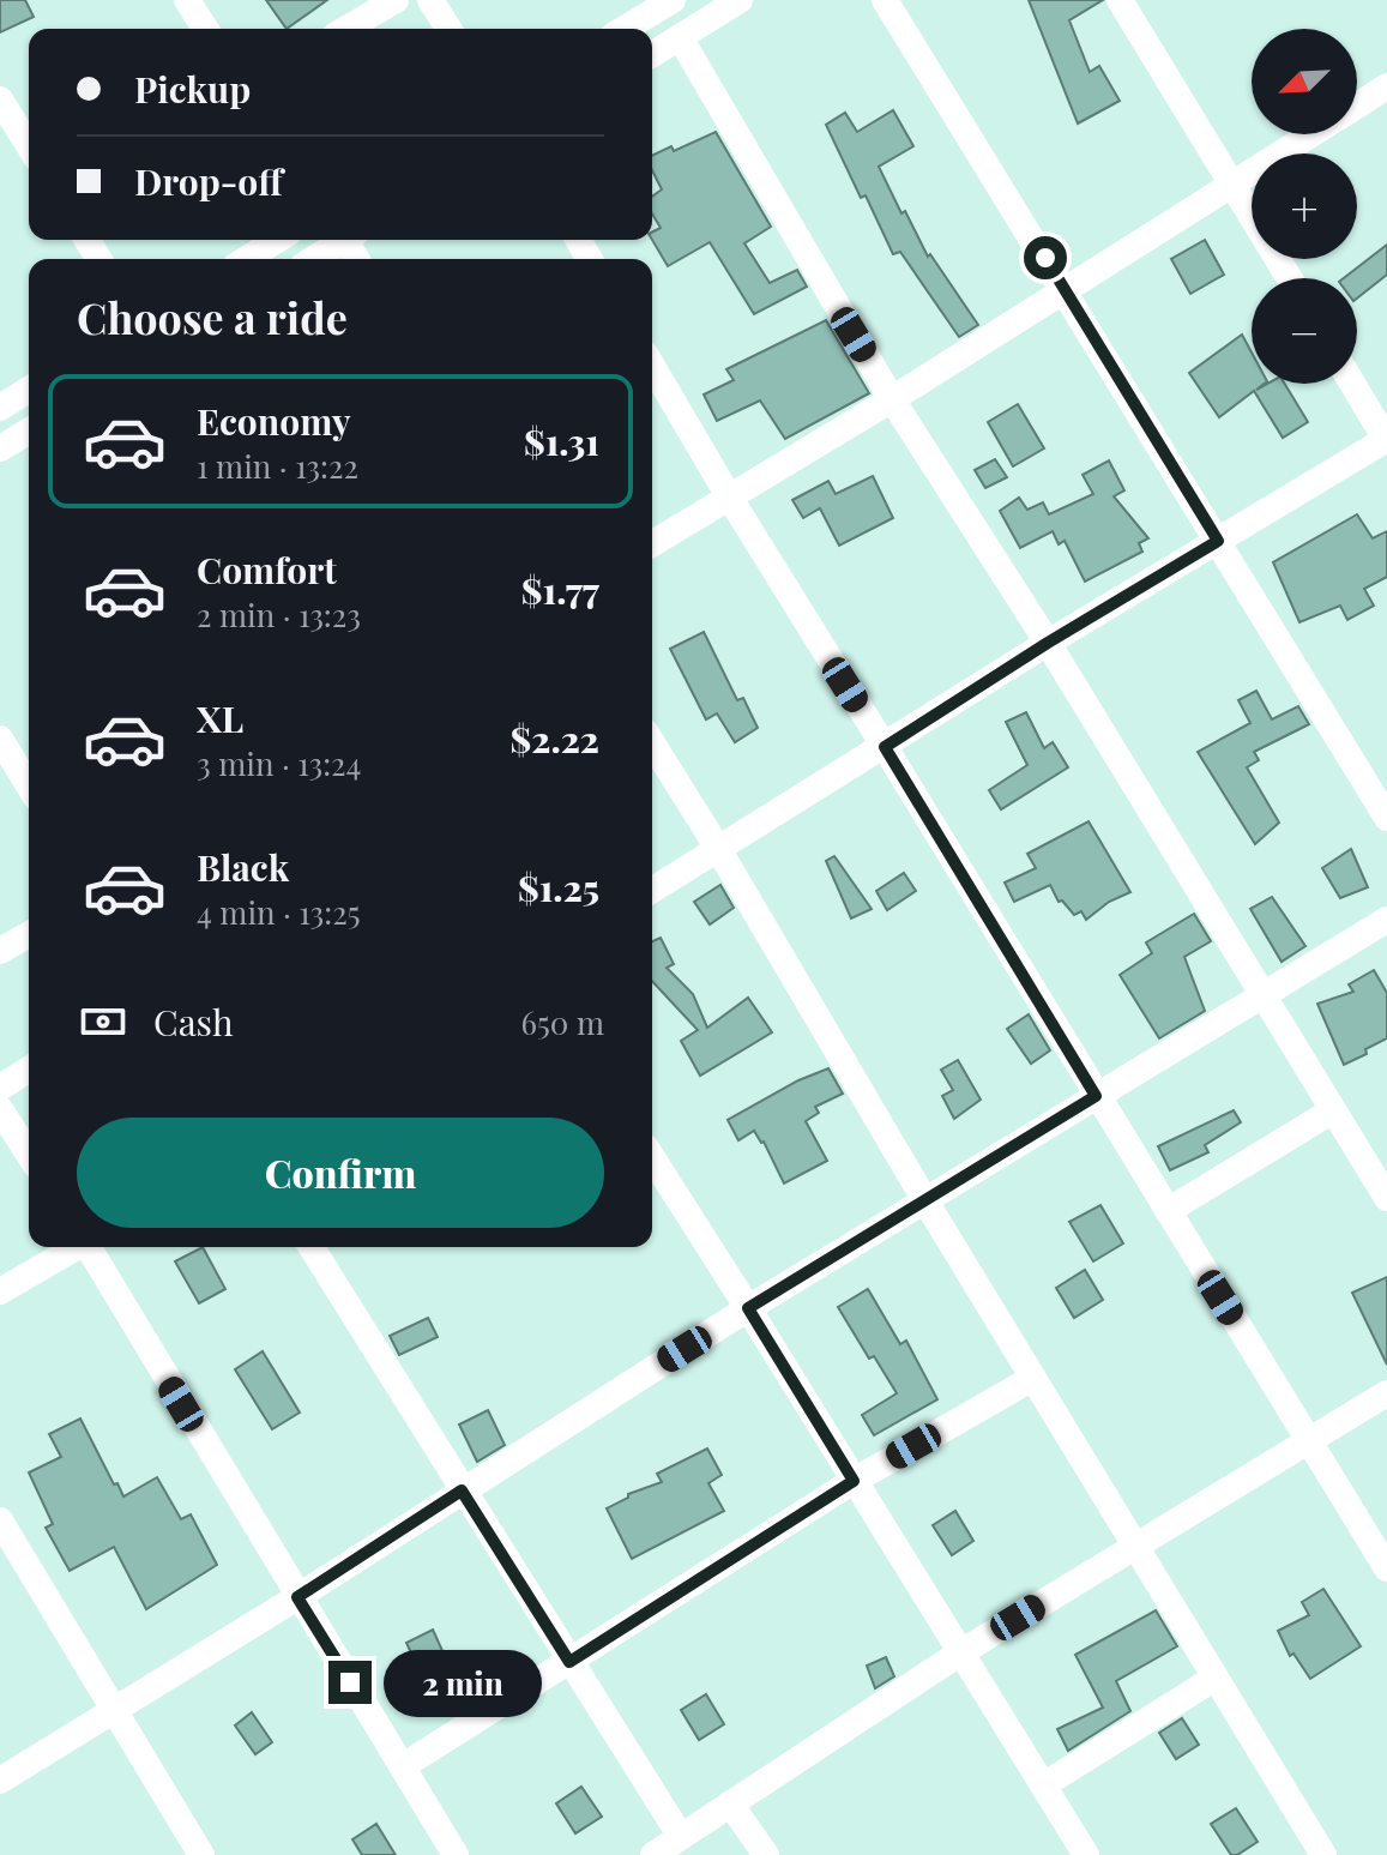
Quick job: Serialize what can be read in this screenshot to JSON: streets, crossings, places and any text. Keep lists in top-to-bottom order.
{
  "north": "bottom left",
  "page": {
    "map_buttons": ["+", "−"],
    "banner": ["Pickup", "Drop-off"],
    "heading": "Choose a ride",
    "list": [
      {
        "name": "Economy",
        "note": "1 min · 13:22",
        "value": "$1.31"
      },
      {
        "name": "Comfort",
        "note": "2 min · 13:23",
        "value": "$1.77"
      },
      {
        "name": "XL",
        "note": "3 min · 13:24",
        "value": "$2.22"
      },
      {
        "name": "Black",
        "note": "4 min · 13:25",
        "value": "$1.25"
      }
    ],
    "pay": ["Cash", "650 m"],
    "buttons": "Confirm",
    "bubble": "2 min"
  }
}
